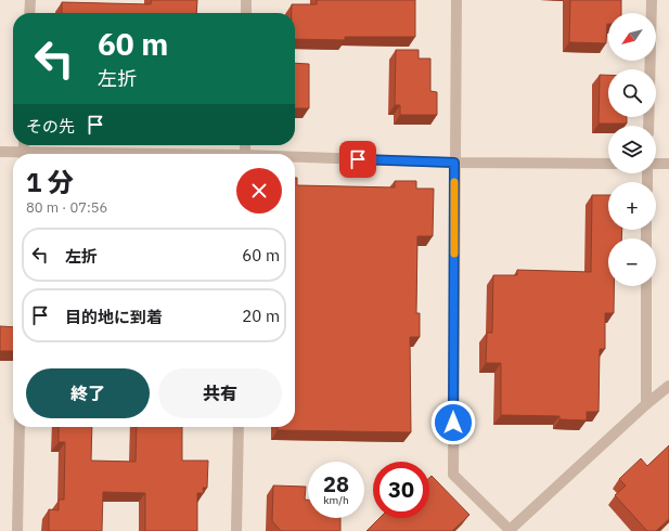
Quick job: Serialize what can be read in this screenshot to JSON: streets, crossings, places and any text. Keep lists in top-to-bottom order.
{
  "north": "bottom left",
  "page": {
    "map_buttons": ["+", "−"],
    "turn": ["60 m", "左折"],
    "then": "その先",
    "heading": ["1 分", "80 m · 07:56"],
    "list": [
      {
        "name": "左折",
        "value": "60 m"
      },
      {
        "name": "目的地に到着",
        "value": "20 m"
      }
    ],
    "buttons": ["終了", "共有"],
    "speed": "28 km/h",
    "limit": "30"
  }
}
